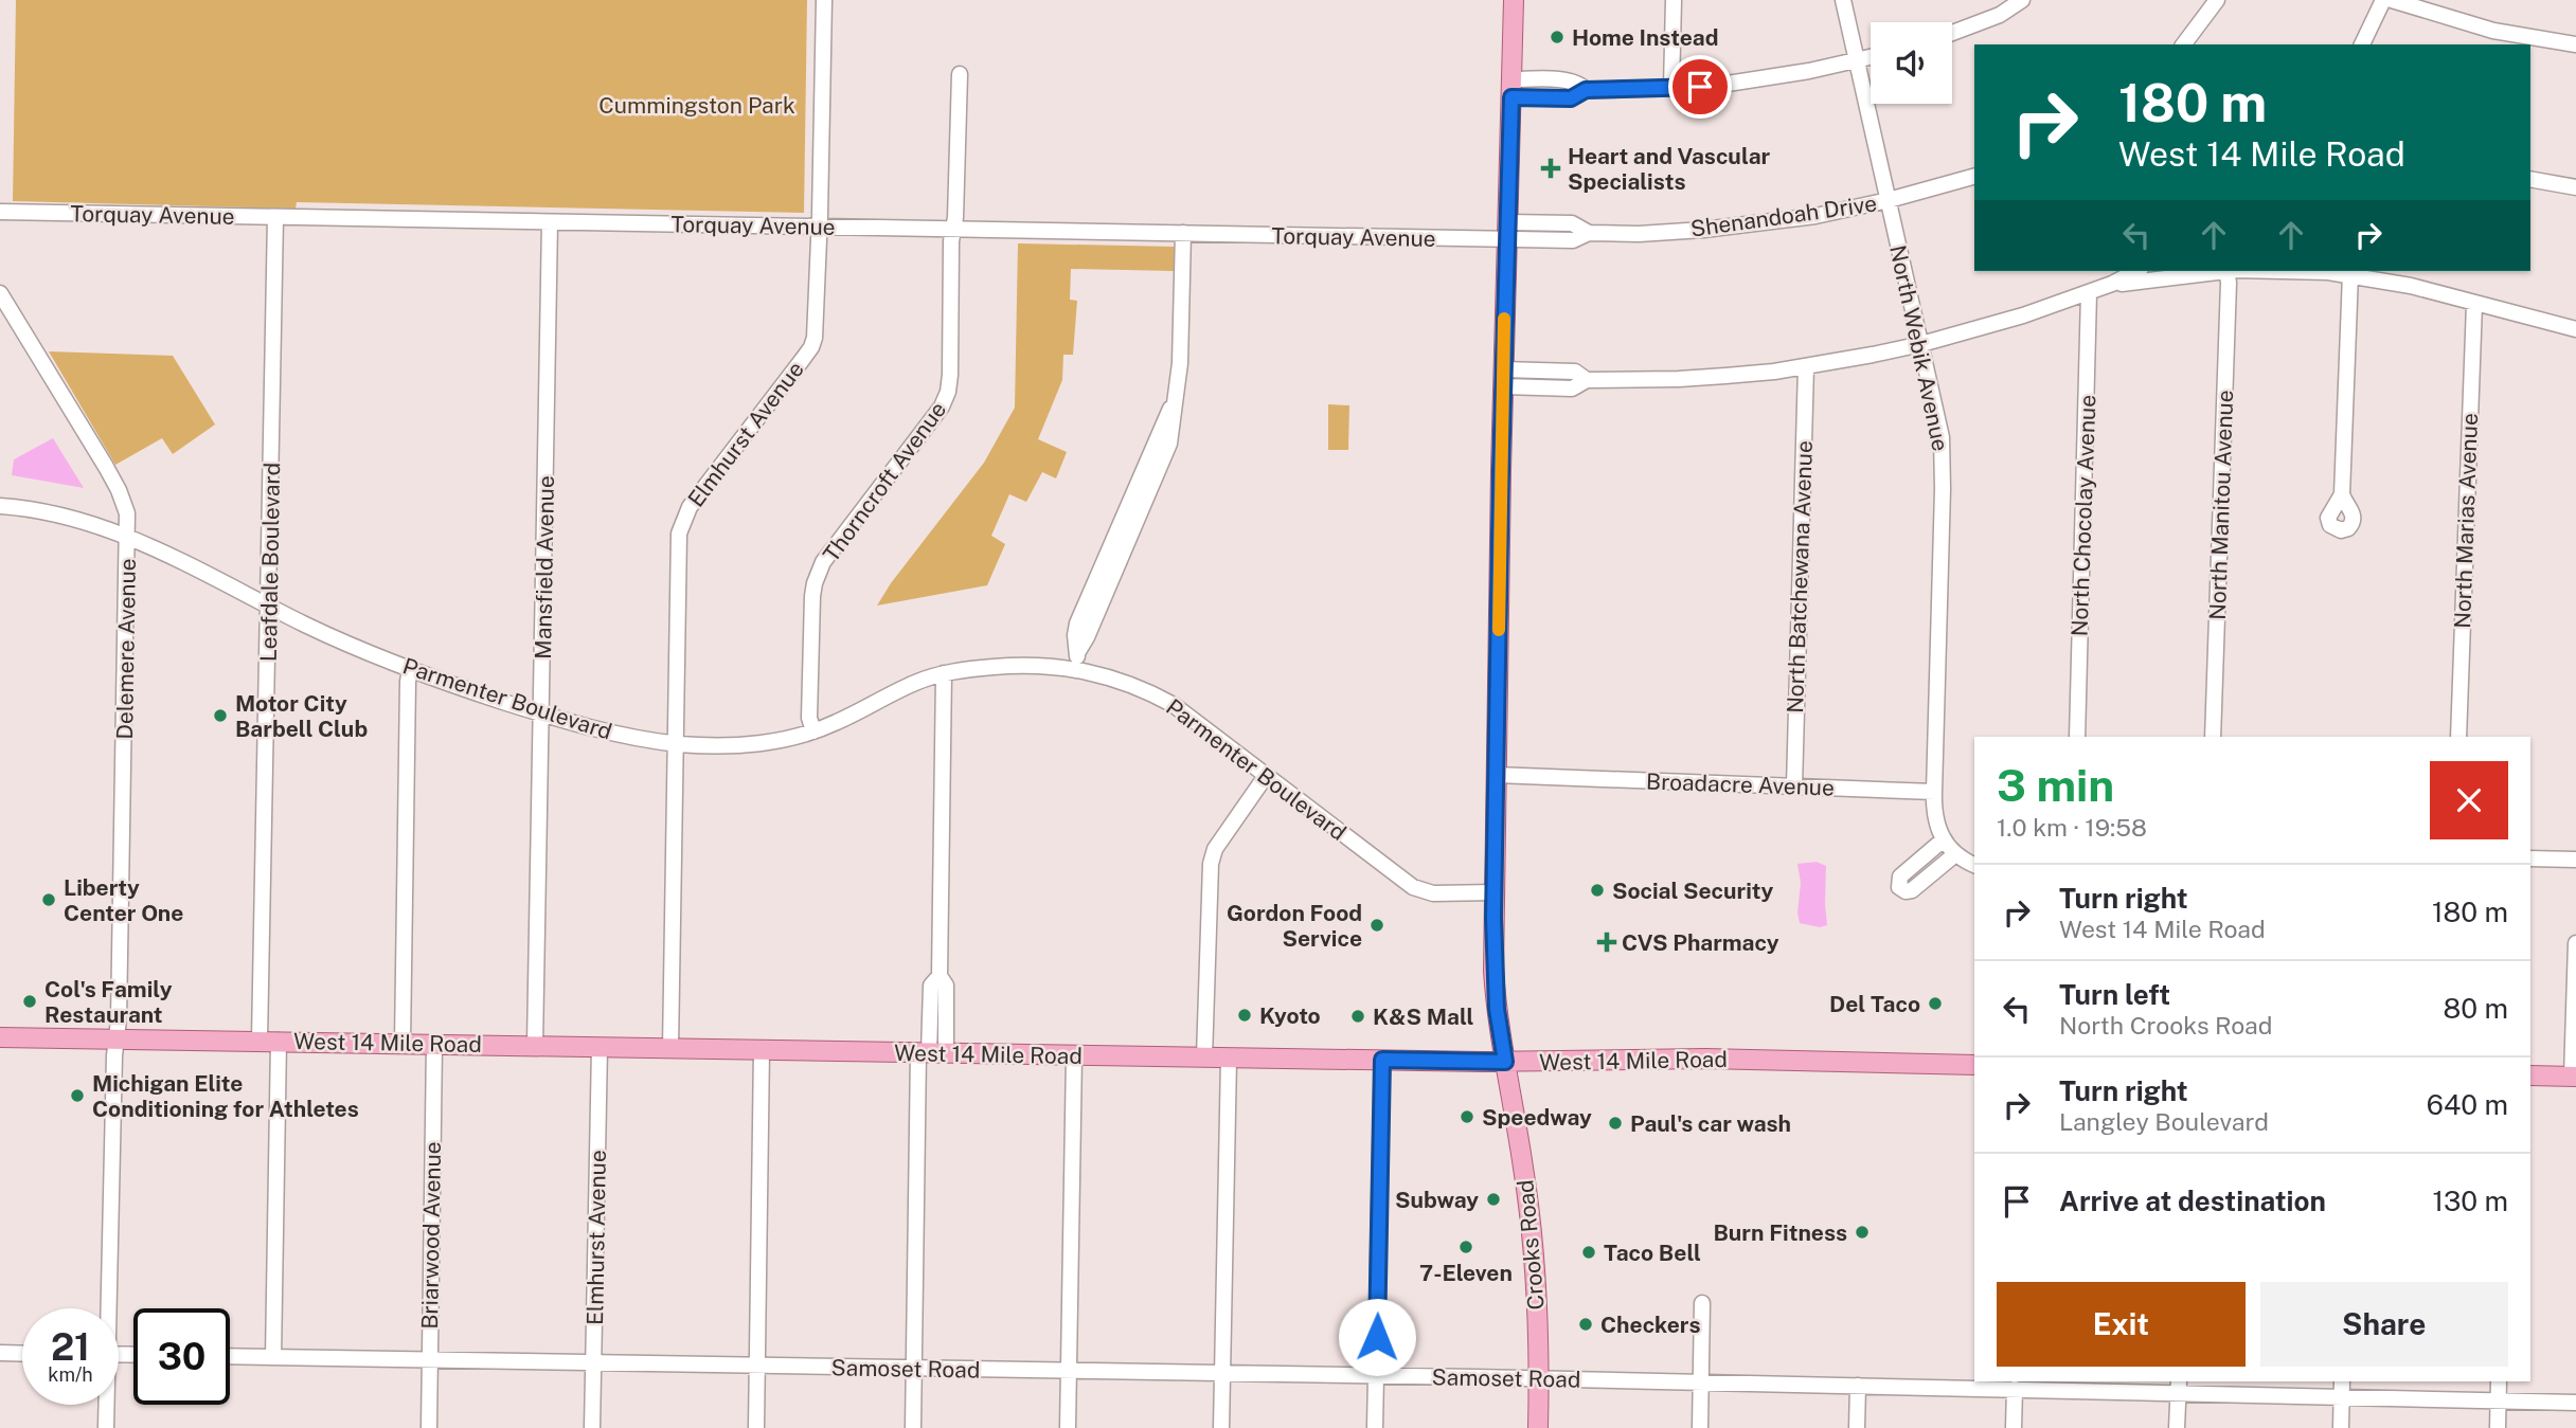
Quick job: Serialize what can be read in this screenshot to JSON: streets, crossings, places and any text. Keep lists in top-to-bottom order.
{
  "streets": {
    "main road": ["West 14 Mile Road", "Crooks Road"],
    "street": [
      "Torquay Avenue",
      "Shenandoah Drive",
      "North Webik Avenue",
      "Elmhurst Avenue",
      "Thorncroft Avenue",
      "North Manitou Avenue",
      "North Chocolay Avenue",
      "North Marias Avenue",
      "Leafdale Boulevard",
      "Mansfield Avenue",
      "North Batchewana Avenue",
      "Delemere Avenue",
      "Parmenter Boulevard",
      "Broadacre Avenue",
      "Briarwood Avenue",
      "Samoset Road"
    ]
  },
  "crossings": [
    ["Torquay Avenue", "Shenandoah Drive"],
    ["Torquay Avenue", "Elmhurst Avenue"],
    ["Torquay Avenue", "Thorncroft Avenue"],
    ["Torquay Avenue", "Leafdale Boulevard"],
    ["Torquay Avenue", "Mansfield Avenue"],
    ["Torquay Avenue", "Crooks Road"],
    ["Shenandoah Drive", "North Webik Avenue"],
    ["Shenandoah Drive", "Crooks Road"],
    ["North Webik Avenue", "Broadacre Avenue"],
    ["Elmhurst Avenue", "Parmenter Boulevard"],
    ["Elmhurst Avenue", "West 14 Mile Road"],
    ["Elmhurst Avenue", "Samoset Road"],
    ["Thorncroft Avenue", "Parmenter Boulevard"],
    ["Leafdale Boulevard", "Parmenter Boulevard"],
    ["Leafdale Boulevard", "West 14 Mile Road"],
    ["Leafdale Boulevard", "Samoset Road"],
    ["Mansfield Avenue", "Parmenter Boulevard"],
    ["Mansfield Avenue", "West 14 Mile Road"],
    ["North Batchewana Avenue", "Broadacre Avenue"],
    ["Delemere Avenue", "Parmenter Boulevard"],
    ["Delemere Avenue", "West 14 Mile Road"],
    ["Parmenter Boulevard", "Crooks Road"],
    ["Broadacre Avenue", "Crooks Road"],
    ["West 14 Mile Road", "Briarwood Avenue"],
    ["West 14 Mile Road", "Crooks Road"],
    ["Briarwood Avenue", "Samoset Road"],
    ["Crooks Road", "Samoset Road"]
  ],
  "parks": ["Cummingston Park"],
  "places": {
    "other": [
      "Home Instead",
      "Motor City Barbell Club",
      "Social Security",
      "Liberty Center One",
      "Gordon Food Service",
      "Col's Family Restaurant",
      "Del Taco",
      "Kyoto",
      "K&S Mall",
      "Michigan Elite Conditioning for Athletes",
      "Speedway",
      "Paul's car wash",
      "Subway",
      "Burn Fitness",
      "7-Eleven",
      "Taco Bell",
      "Checkers"
    ],
    "health": ["Heart and Vascular Specialists", "CVS Pharmacy"]
  },
  "page": {
    "turn": ["180 m", "West 14 Mile Road"],
    "heading": ["3 min", "1.0 km · 19:58"],
    "list": [
      {
        "name": "Turn right",
        "note": "West 14 Mile Road",
        "value": "180 m"
      },
      {
        "name": "Turn left",
        "note": "North Crooks Road",
        "value": "80 m"
      },
      {
        "name": "Turn right",
        "note": "Langley Boulevard",
        "value": "640 m"
      },
      {
        "name": "Arrive at destination",
        "value": "130 m"
      }
    ],
    "buttons": ["Exit", "Share"],
    "speed": "21 km/h",
    "limit": "30"
  }
}
